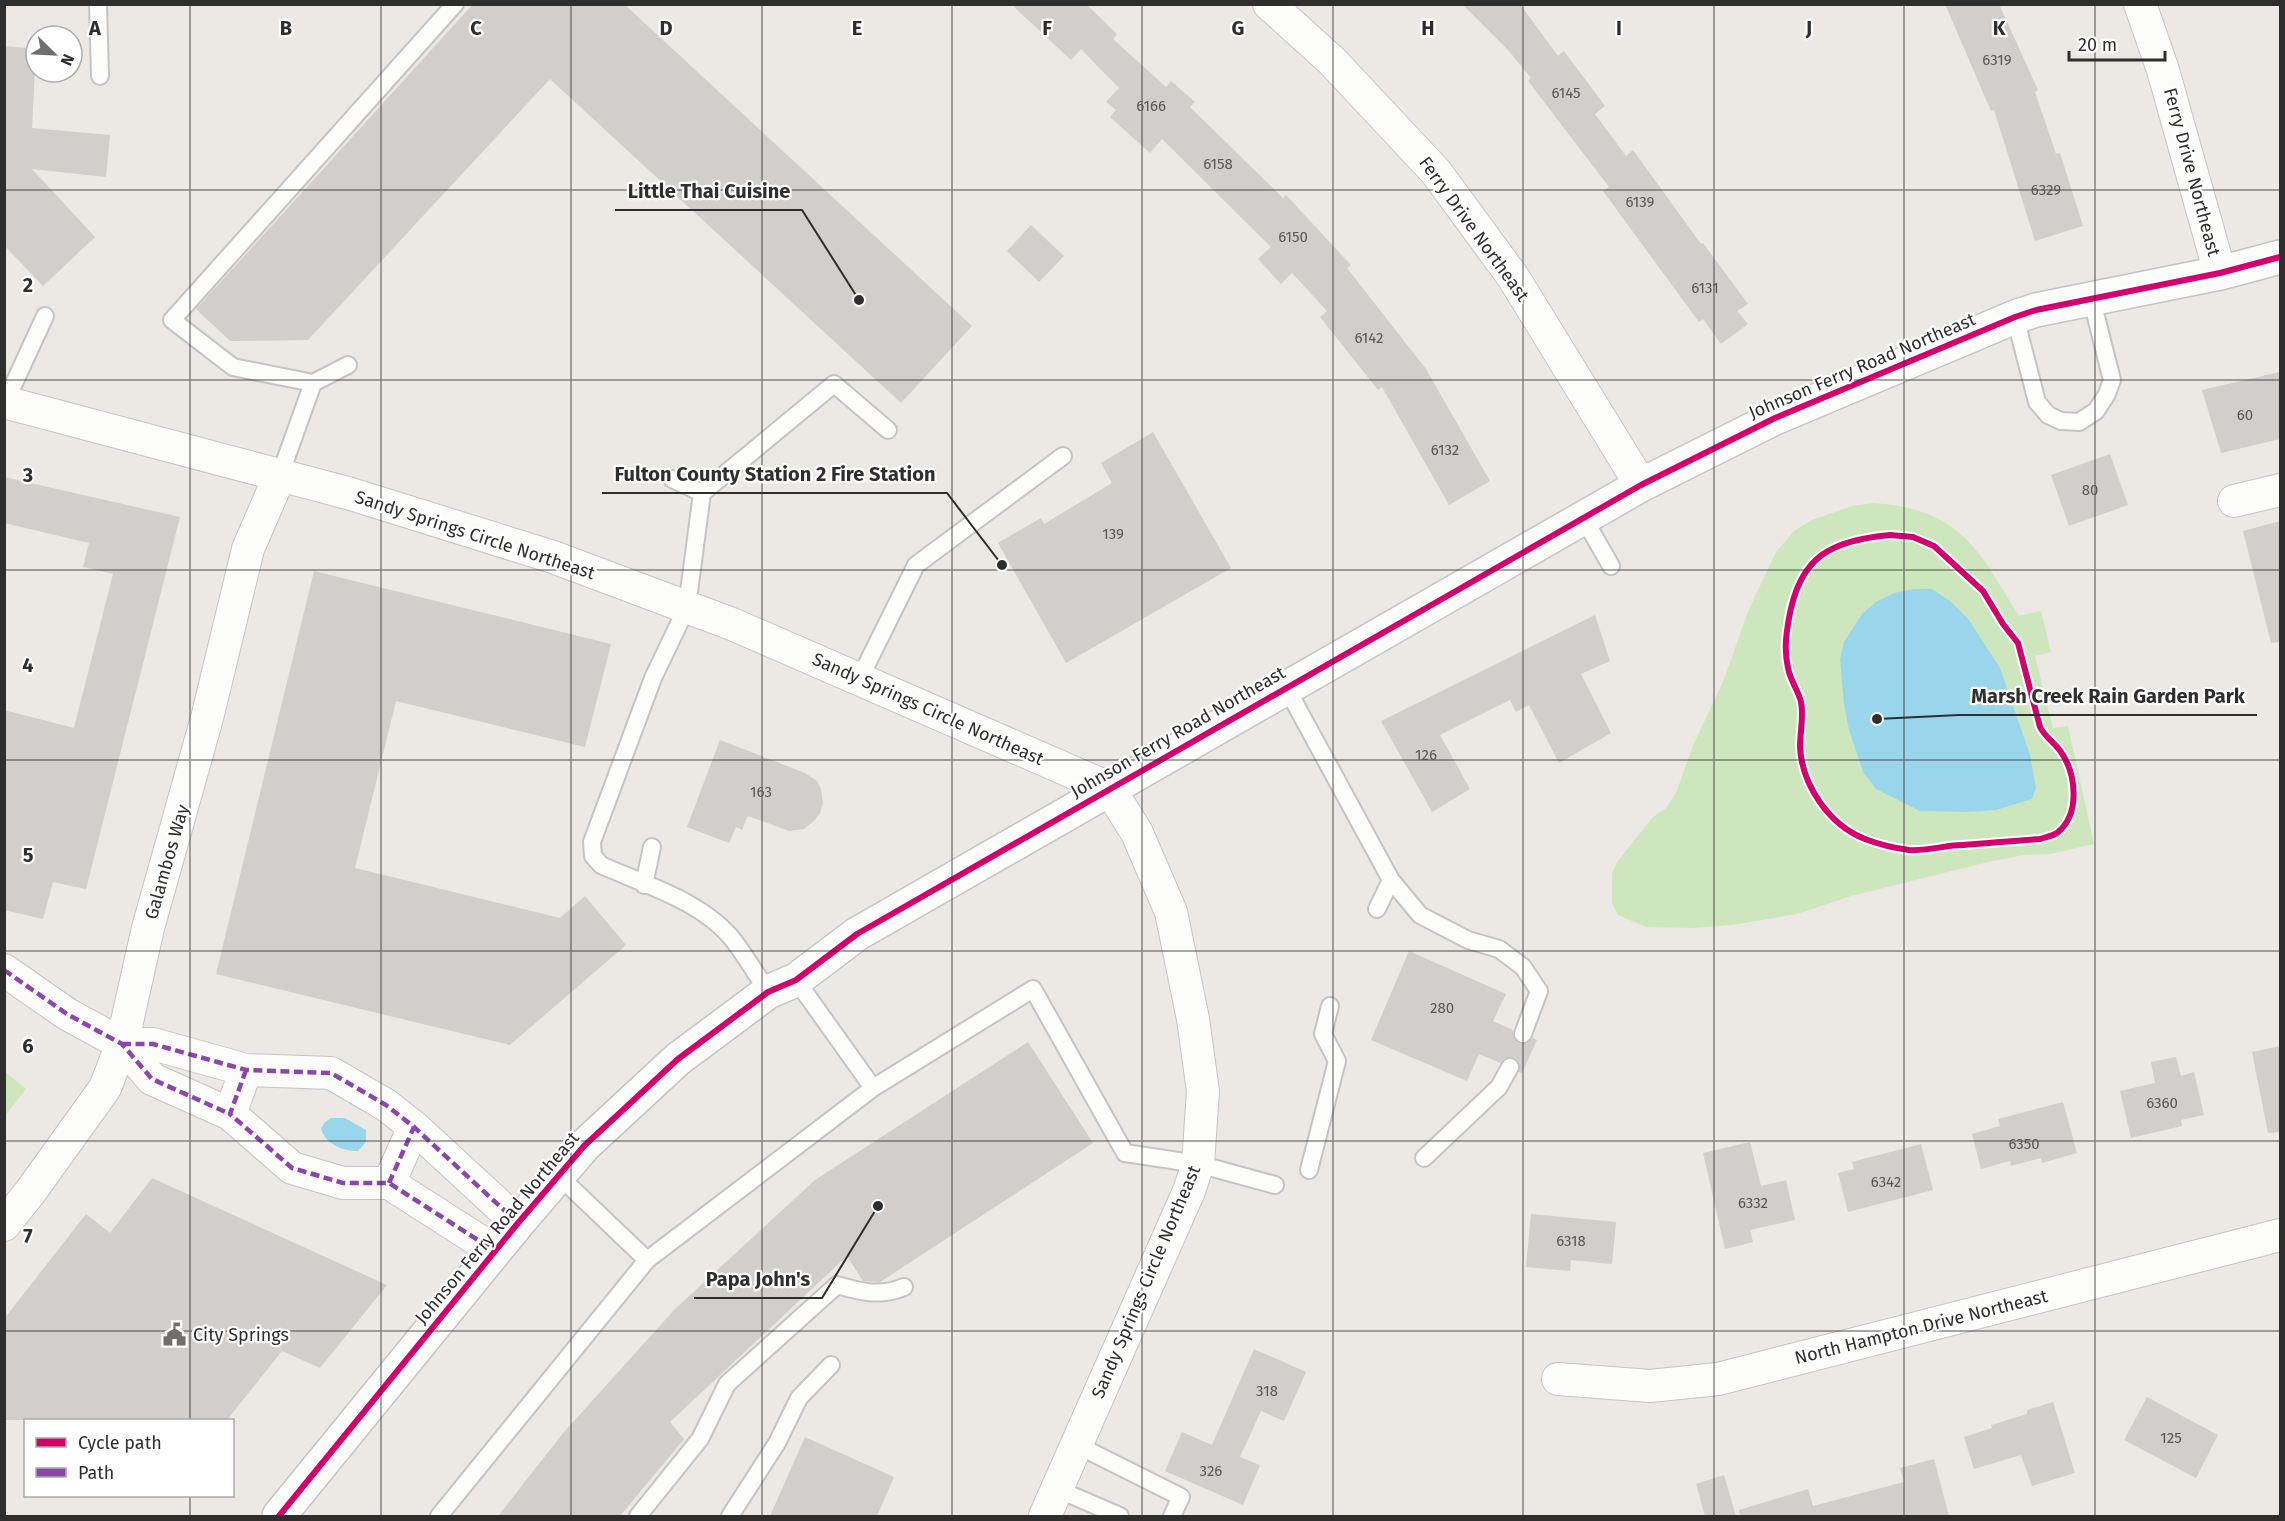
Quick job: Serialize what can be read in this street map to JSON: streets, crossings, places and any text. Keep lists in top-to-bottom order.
{
  "streets": {
    "street": [
      "Ferry Drive Northeast",
      "Johnson Ferry Road Northeast",
      "Sandy Springs Circle Northeast",
      "Galambos Way",
      "North Hampton Drive Northeast"
    ]
  },
  "crossings": [
    ["Ferry Drive Northeast", "Johnson Ferry Road Northeast"],
    ["Johnson Ferry Road Northeast", "Sandy Springs Circle Northeast"],
    ["Sandy Springs Circle Northeast", "Galambos Way"]
  ],
  "places": {
    "other": [
      "Little Thai Cuisine",
      "Fulton County Station 2 Fire Station",
      "Marsh Creek Rain Garden Park",
      "Papa John's"
    ],
    "public building": ["City Springs"]
  },
  "house_numbers": [
    "6319",
    "6145",
    "6166",
    "6158",
    "6329",
    "6139",
    "6150",
    "6131",
    "6142",
    "60",
    "6132",
    "80",
    "139",
    "126",
    "163",
    "280",
    "6360",
    "6350",
    "6342",
    "6332",
    "6318",
    "318",
    "125",
    "326"
  ],
  "legend": ["Cycle path", "Path"],
  "scale_bar": "20 m",
  "north": "bottom right",
  "grid": {
    "columns": [
      "A",
      "B",
      "C",
      "D",
      "E",
      "F",
      "G",
      "H",
      "I",
      "J",
      "K"
    ],
    "rows": [
      "2",
      "3",
      "4",
      "5",
      "6",
      "7"
    ]
  }
}
